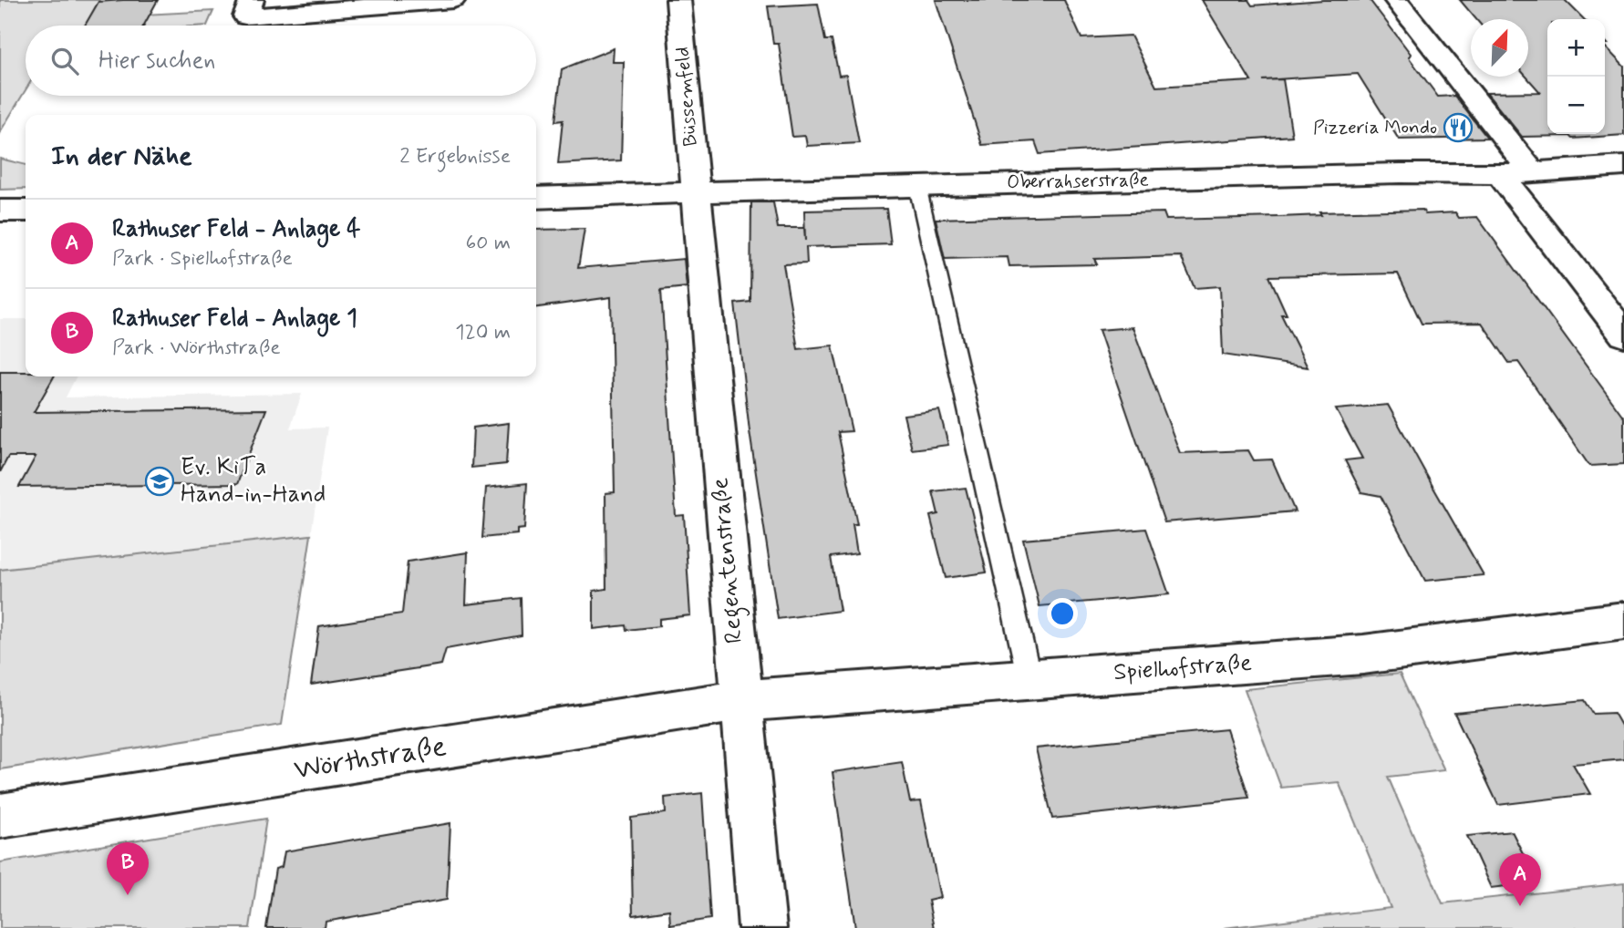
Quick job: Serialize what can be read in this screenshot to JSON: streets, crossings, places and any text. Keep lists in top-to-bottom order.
{
  "streets": {
    "street": [
      "Büssemfeld",
      "Oberrahserstraße",
      "Regentenstraße",
      "Spielhofstraße",
      "Wörthstraße"
    ]
  },
  "crossings": [
    ["Büssemfeld", "Oberrahserstraße"],
    ["Büssemfeld", "Regentenstraße"],
    ["Oberrahserstraße", "Regentenstraße"],
    ["Regentenstraße", "Spielhofstraße"],
    ["Regentenstraße", "Wörthstraße"],
    ["Spielhofstraße", "Wörthstraße"]
  ],
  "places": {
    "restaurant": ["Pizzeria Mondo"],
    "school or university": ["Ev. KiTa Hand-in-Hand"]
  },
  "north": "top right",
  "page": {
    "map_buttons": ["+", "−"],
    "search": "Hier suchen",
    "heading": ["In der Nähe", "2 Ergebnisse"],
    "list": [
      {
        "mark": "A",
        "name": "Rathuser Feld - Anlage 4",
        "note": "Park · Spielhofstraße",
        "value": "60 m"
      },
      {
        "mark": "B",
        "name": "Rathuser Feld - Anlage 1",
        "note": "Park · Wörthstraße",
        "value": "120 m"
      }
    ],
    "pins": ["B", "A"]
  }
}
